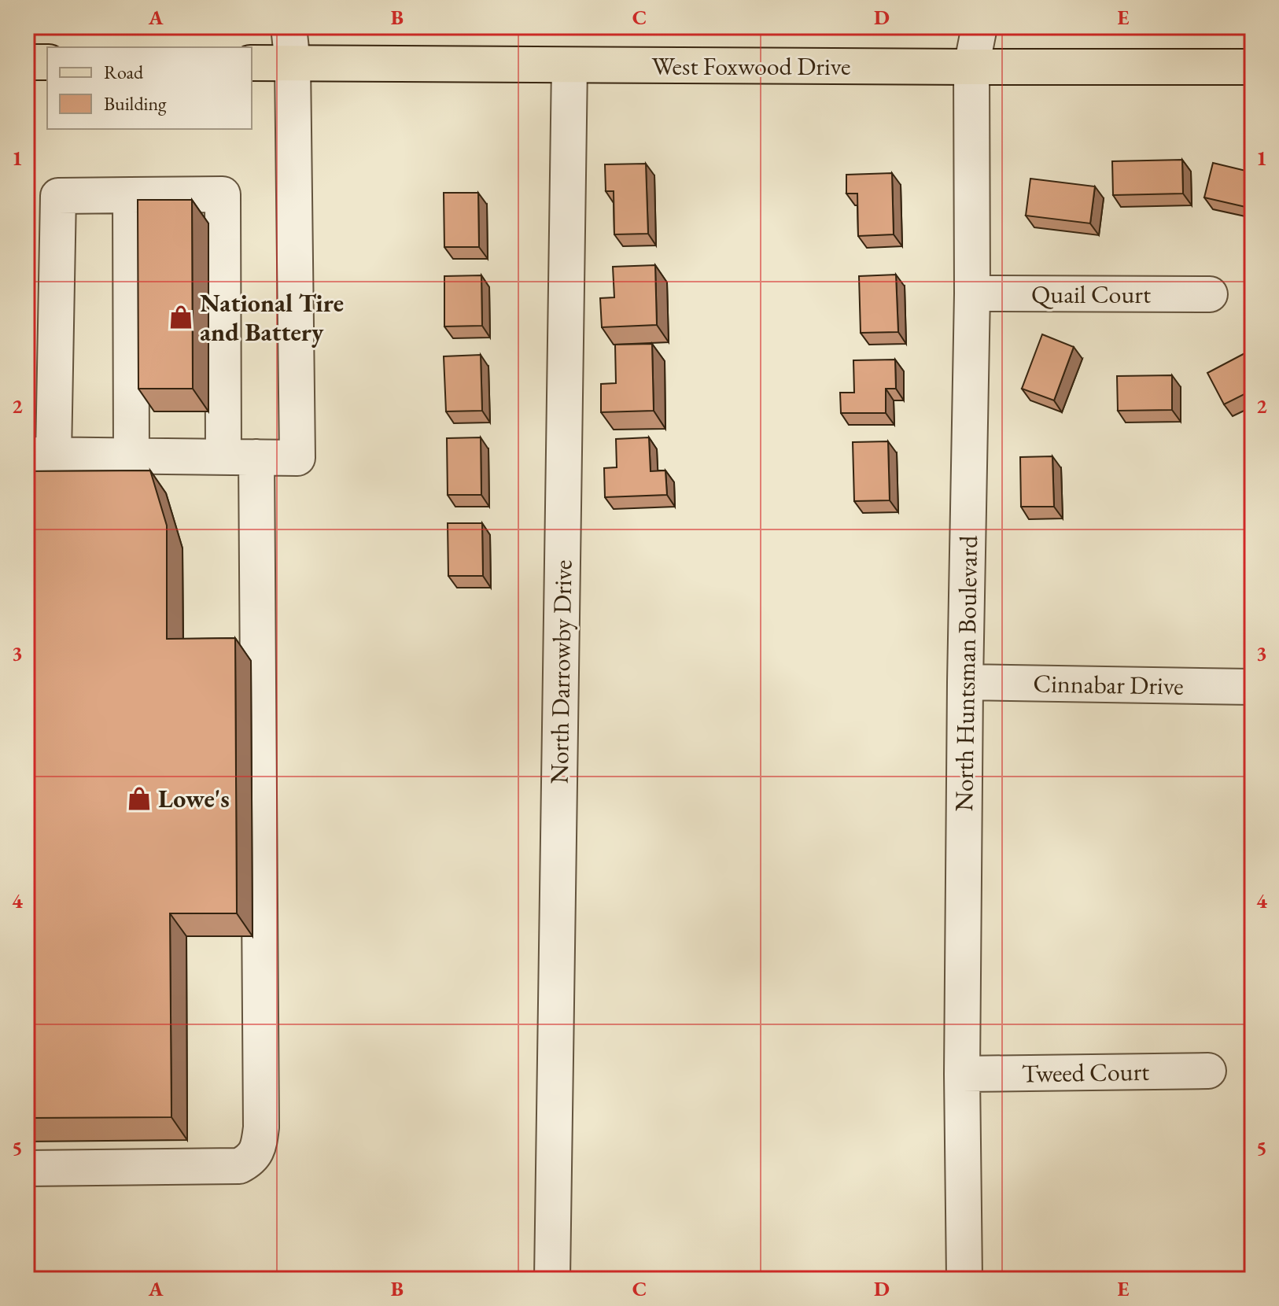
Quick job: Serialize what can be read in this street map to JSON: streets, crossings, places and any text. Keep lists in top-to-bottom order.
{
  "streets": {
    "main road": ["West Foxwood Drive"],
    "street": [
      "Quail Court",
      "North Darrowby Drive",
      "North Huntsman Boulevard",
      "Cinnabar Drive",
      "Tweed Court"
    ]
  },
  "crossings": [
    ["West Foxwood Drive", "North Darrowby Drive"],
    ["West Foxwood Drive", "North Huntsman Boulevard"],
    ["Quail Court", "North Huntsman Boulevard"],
    ["North Huntsman Boulevard", "Cinnabar Drive"],
    ["North Huntsman Boulevard", "Tweed Court"]
  ],
  "places": {
    "shop": ["National Tire and Battery", "Lowe's"]
  },
  "legend": ["Road", "Building"],
  "grid": {
    "columns": [
      "A",
      "B",
      "C",
      "D",
      "E"
    ],
    "rows": [
      "1",
      "2",
      "3",
      "4",
      "5"
    ]
  }
}
